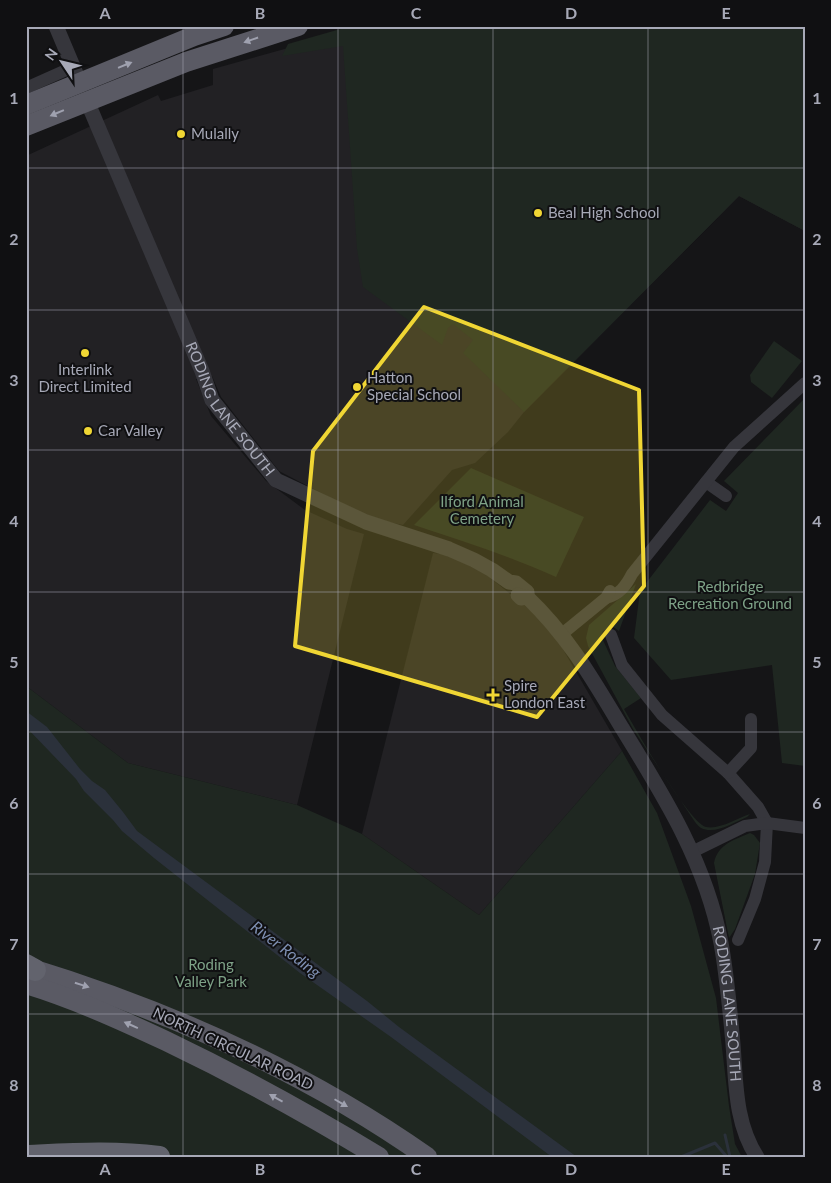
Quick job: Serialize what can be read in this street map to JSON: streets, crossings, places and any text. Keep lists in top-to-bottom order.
{
  "streets": {
    "highway": ["NORTH CIRCULAR ROAD"],
    "street": ["RODING LANE SOUTH"]
  },
  "water": ["River Roding"],
  "parks": ["Ilford Animal Cemetery", "Redbridge Recreation Ground", "Roding Valley Park"],
  "places": {
    "other": [
      "Mulally",
      "Beal High School",
      "Interlink Direct Limited",
      "Hatton Special School",
      "Car Valley"
    ],
    "health": ["Spire London East"]
  },
  "north": "top left",
  "grid": {
    "columns": [
      "A",
      "B",
      "C",
      "D",
      "E"
    ],
    "rows": [
      "1",
      "2",
      "3",
      "4",
      "5",
      "6",
      "7",
      "8"
    ]
  }
}
